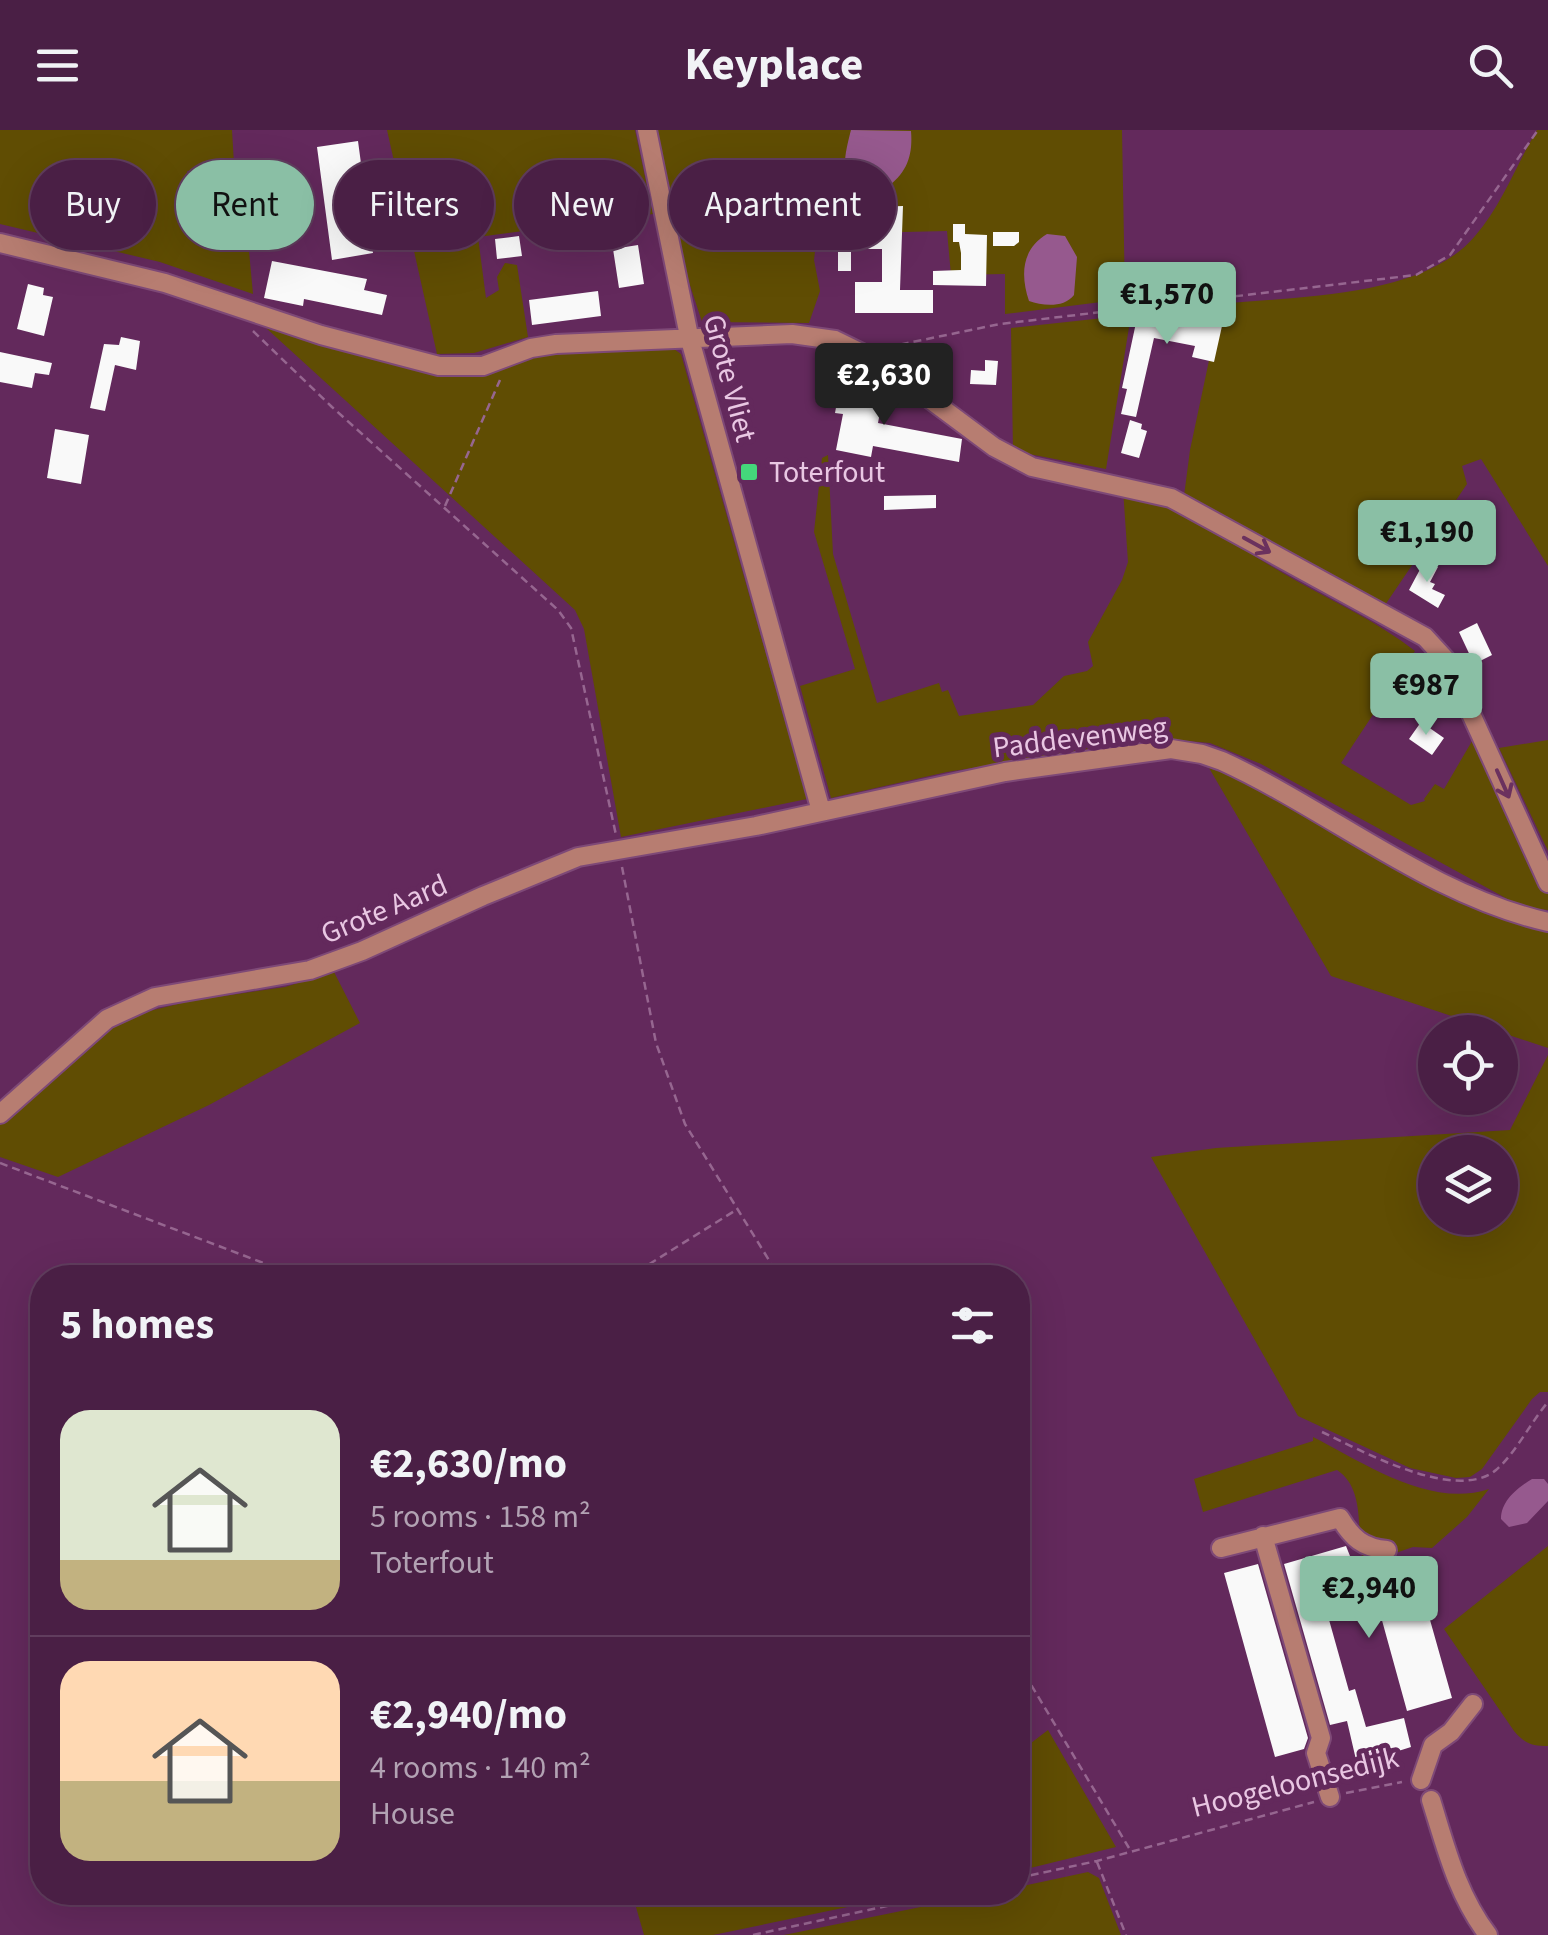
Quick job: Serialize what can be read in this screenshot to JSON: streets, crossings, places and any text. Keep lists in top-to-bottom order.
{
  "streets": {
    "street": [
      "Grote Vliet",
      "Paddevenweg",
      "Grote Aard",
      "Hoogeloonsedijk"
    ]
  },
  "crossings": [
    ["Grote Vliet", "Paddevenweg"],
    ["Grote Vliet", "Grote Aard"],
    ["Paddevenweg", "Grote Aard"]
  ],
  "places": {
    "transit": ["Toterfout"]
  },
  "page": {
    "header": "Keyplace",
    "chip": [
      "Buy",
      "Rent",
      "Filters",
      "New",
      "Apartment"
    ],
    "price": [
      "€1,570",
      "€2,630",
      "€1,190",
      "€987",
      "€2,940"
    ],
    "heading": "5 homes",
    "list": [
      {
        "name": "€2,630/mo",
        "note": "5 rooms · 158 m² · Toterfout"
      },
      {
        "name": "€2,940/mo",
        "note": "4 rooms · 140 m² · House"
      }
    ]
  }
}
